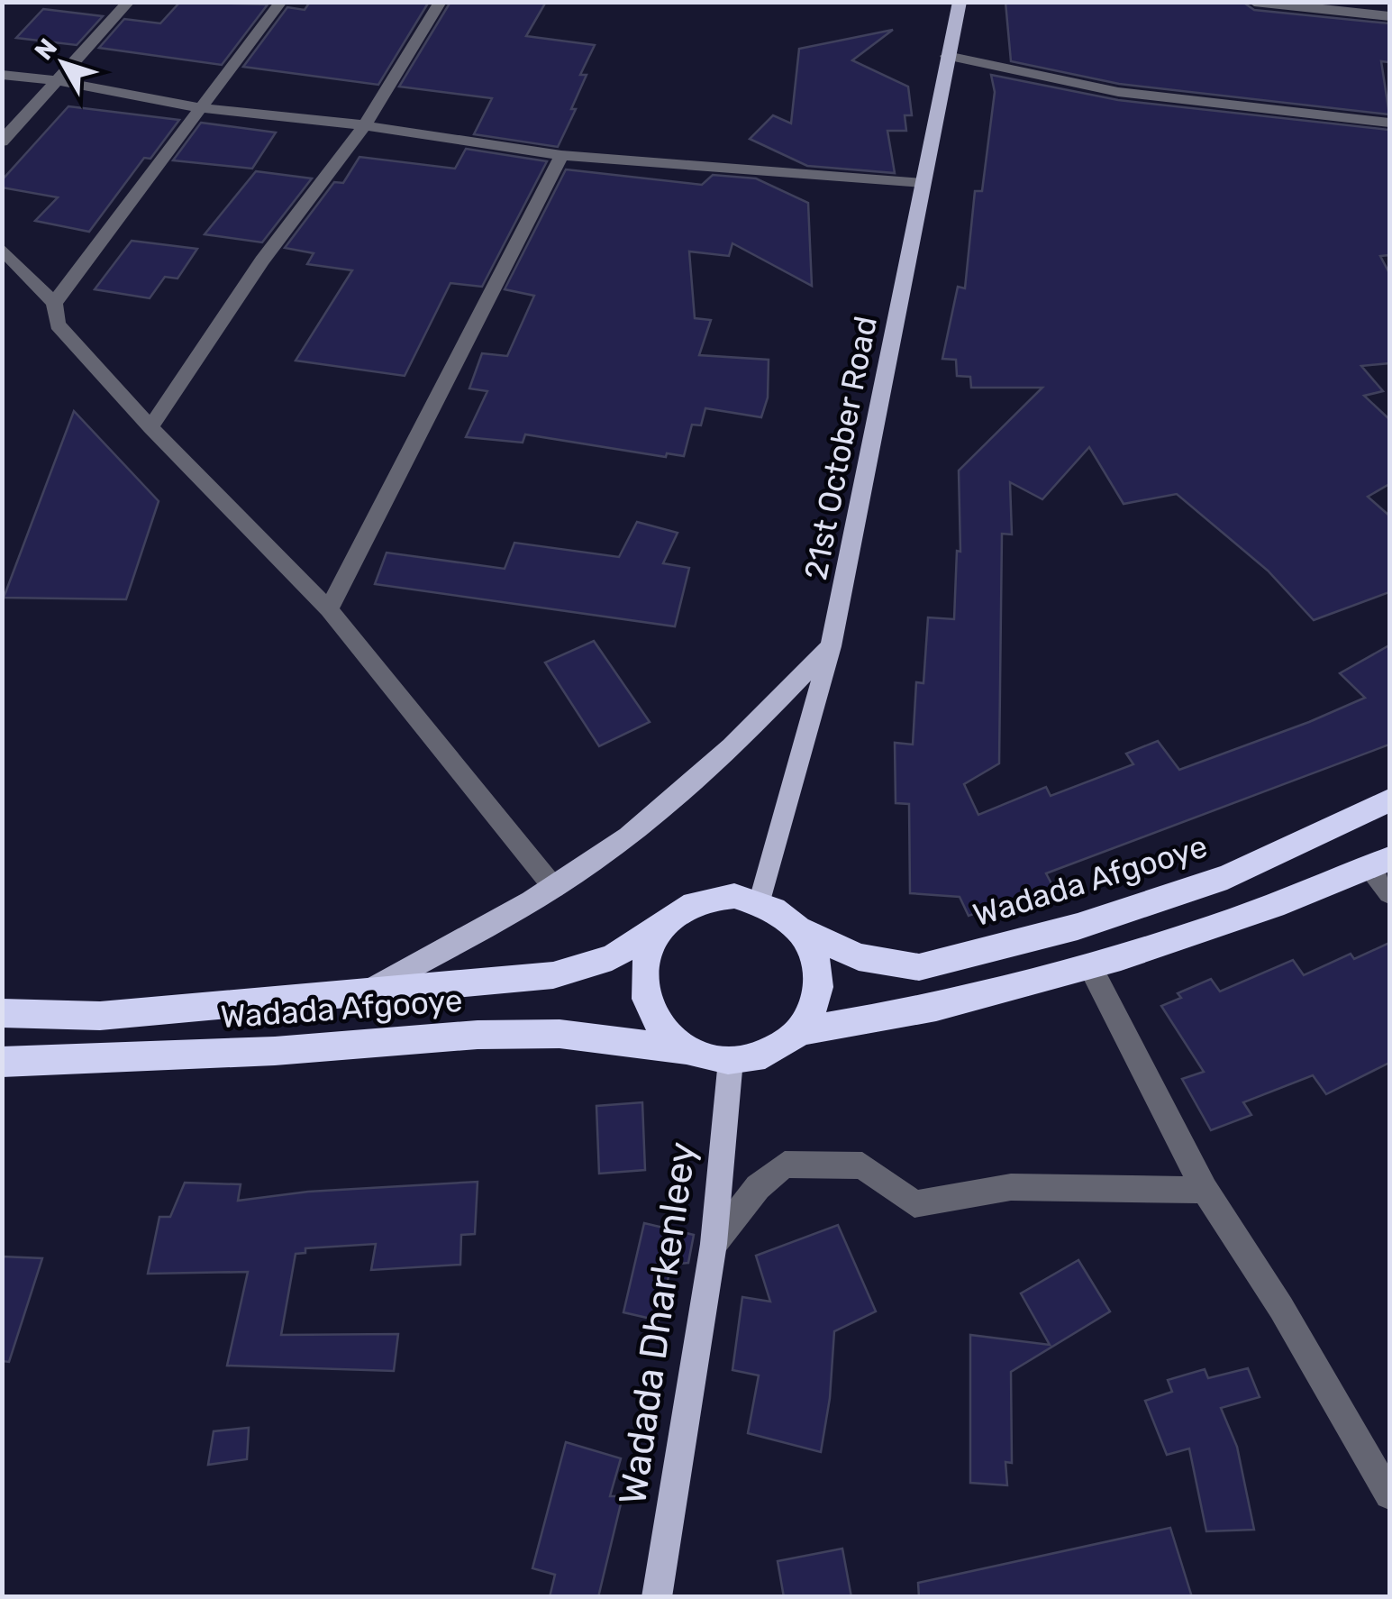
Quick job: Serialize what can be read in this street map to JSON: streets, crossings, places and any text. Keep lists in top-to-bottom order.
{
  "streets": {
    "highway": ["Wadada Afgooye"],
    "main road": ["21st October Road", "Wadada Dharkenleey"]
  },
  "crossings": [
    ["21st October Road", "Wadada Afgooye"],
    ["21st October Road", "Wadada Dharkenleey"],
    ["Wadada Afgooye", "Wadada Dharkenleey"]
  ],
  "north": "top left"
}
